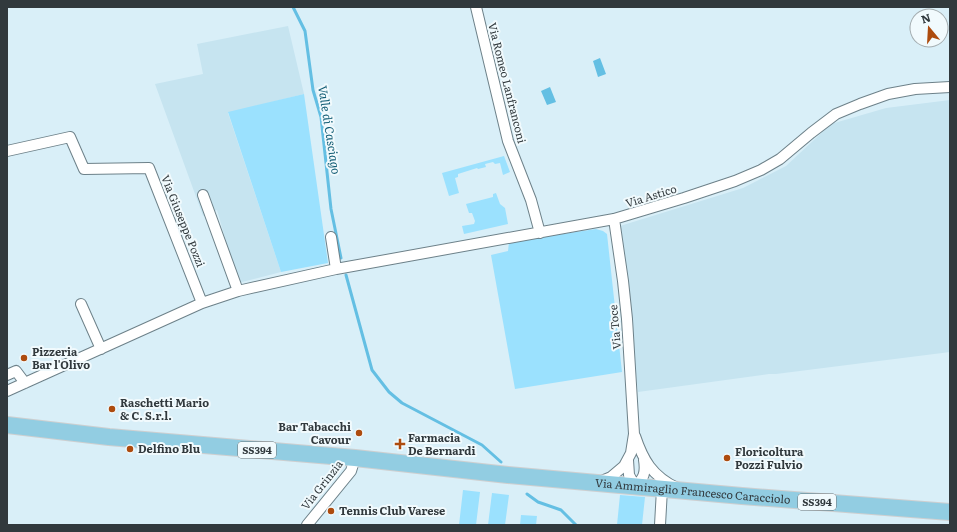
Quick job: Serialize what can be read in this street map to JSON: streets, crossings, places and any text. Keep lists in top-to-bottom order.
{
  "streets": {
    "main road": ["SS394", "Via Ammiraglio Francesco Caracciolo"],
    "street": [
      "Via Romeo Lanfranconi",
      "Via Astico",
      "Via Giuseppe Pozzi",
      "Via Toce",
      "Via Grinzia"
    ]
  },
  "crossings": [
    ["Via Romeo Lanfranconi", "Via Astico"],
    ["Via Astico", "Via Toce"],
    ["Via Toce", "Via Ammiraglio Francesco Caracciolo"],
    ["SS394", "Via Grinzia"],
    ["SS394", "Via Ammiraglio Francesco Caracciolo"],
    ["Via Grinzia", "Via Ammiraglio Francesco Caracciolo"]
  ],
  "water": ["Valle di Casciago"],
  "places": {
    "other": [
      "Pizzeria Bar l'Olivo",
      "Raschetti Mario & C. S.r.l.",
      "Bar Tabacchi Cavour",
      "Delfino Blu",
      "Floricoltura Pozzi Fulvio",
      "Tennis Club Varese"
    ],
    "health": ["Farmacia De Bernardi"]
  },
  "north": "top"
}
